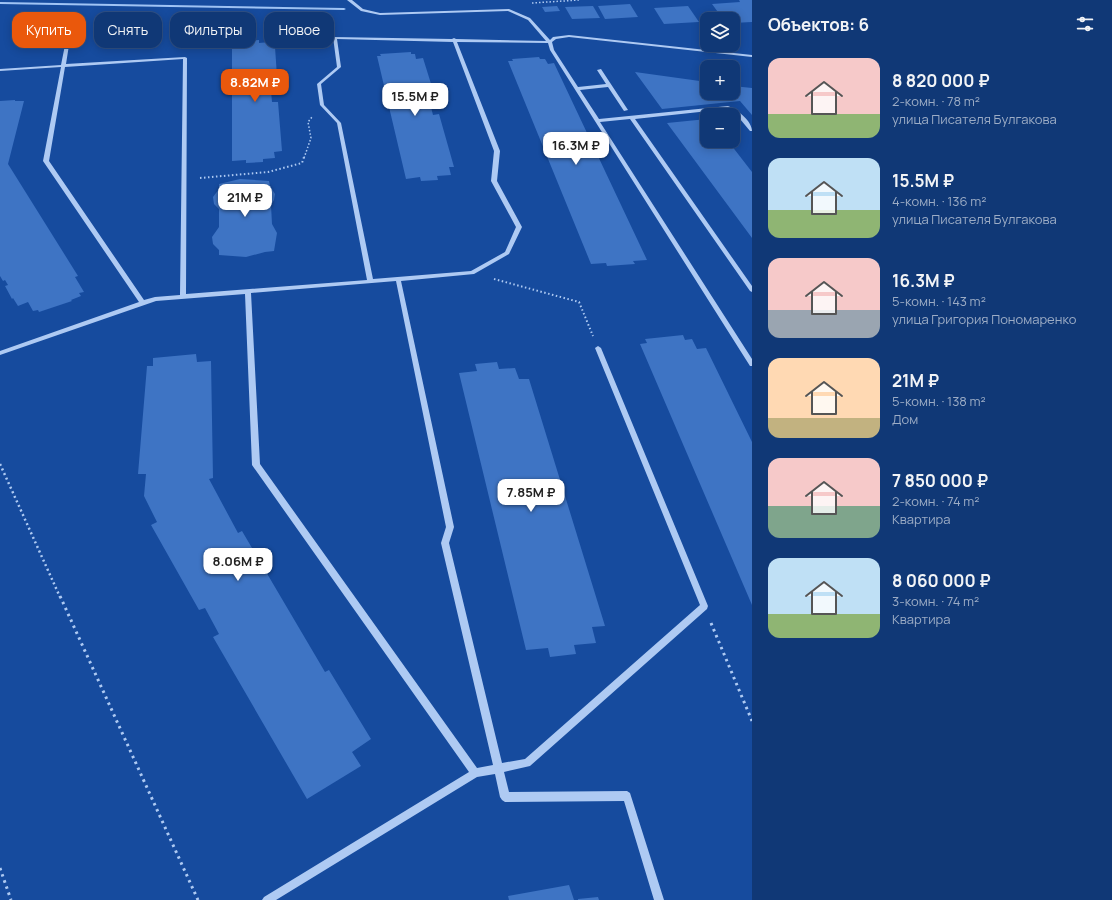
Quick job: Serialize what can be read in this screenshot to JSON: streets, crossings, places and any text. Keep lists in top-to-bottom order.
{
  "page": {
    "heading": "Объектов: 6",
    "map_buttons": ["+", "−"],
    "chip": [
      "Купить",
      "Снять",
      "Фильтры",
      "Новое"
    ],
    "list": [
      {
        "name": "8 820 000 ₽",
        "note": "2-комн. · 78 m² · улица Писателя Булгакова"
      },
      {
        "name": "15.5M ₽",
        "note": "4-комн. · 136 m² · улица Писателя Булгакова"
      },
      {
        "name": "16.3M ₽",
        "note": "5-комн. · 143 m² · улица Григория Пономаренко"
      },
      {
        "name": "21M ₽",
        "note": "5-комн. · 138 m² · Дом"
      },
      {
        "name": "7 850 000 ₽",
        "note": "2-комн. · 74 m² · Квартира"
      },
      {
        "name": "8 060 000 ₽",
        "note": "3-комн. · 74 m² · Квартира"
      }
    ],
    "price": [
      "8.82M ₽",
      "15.5M ₽",
      "16.3M ₽",
      "21M ₽",
      "7.85M ₽",
      "8.06M ₽"
    ]
  }
}
